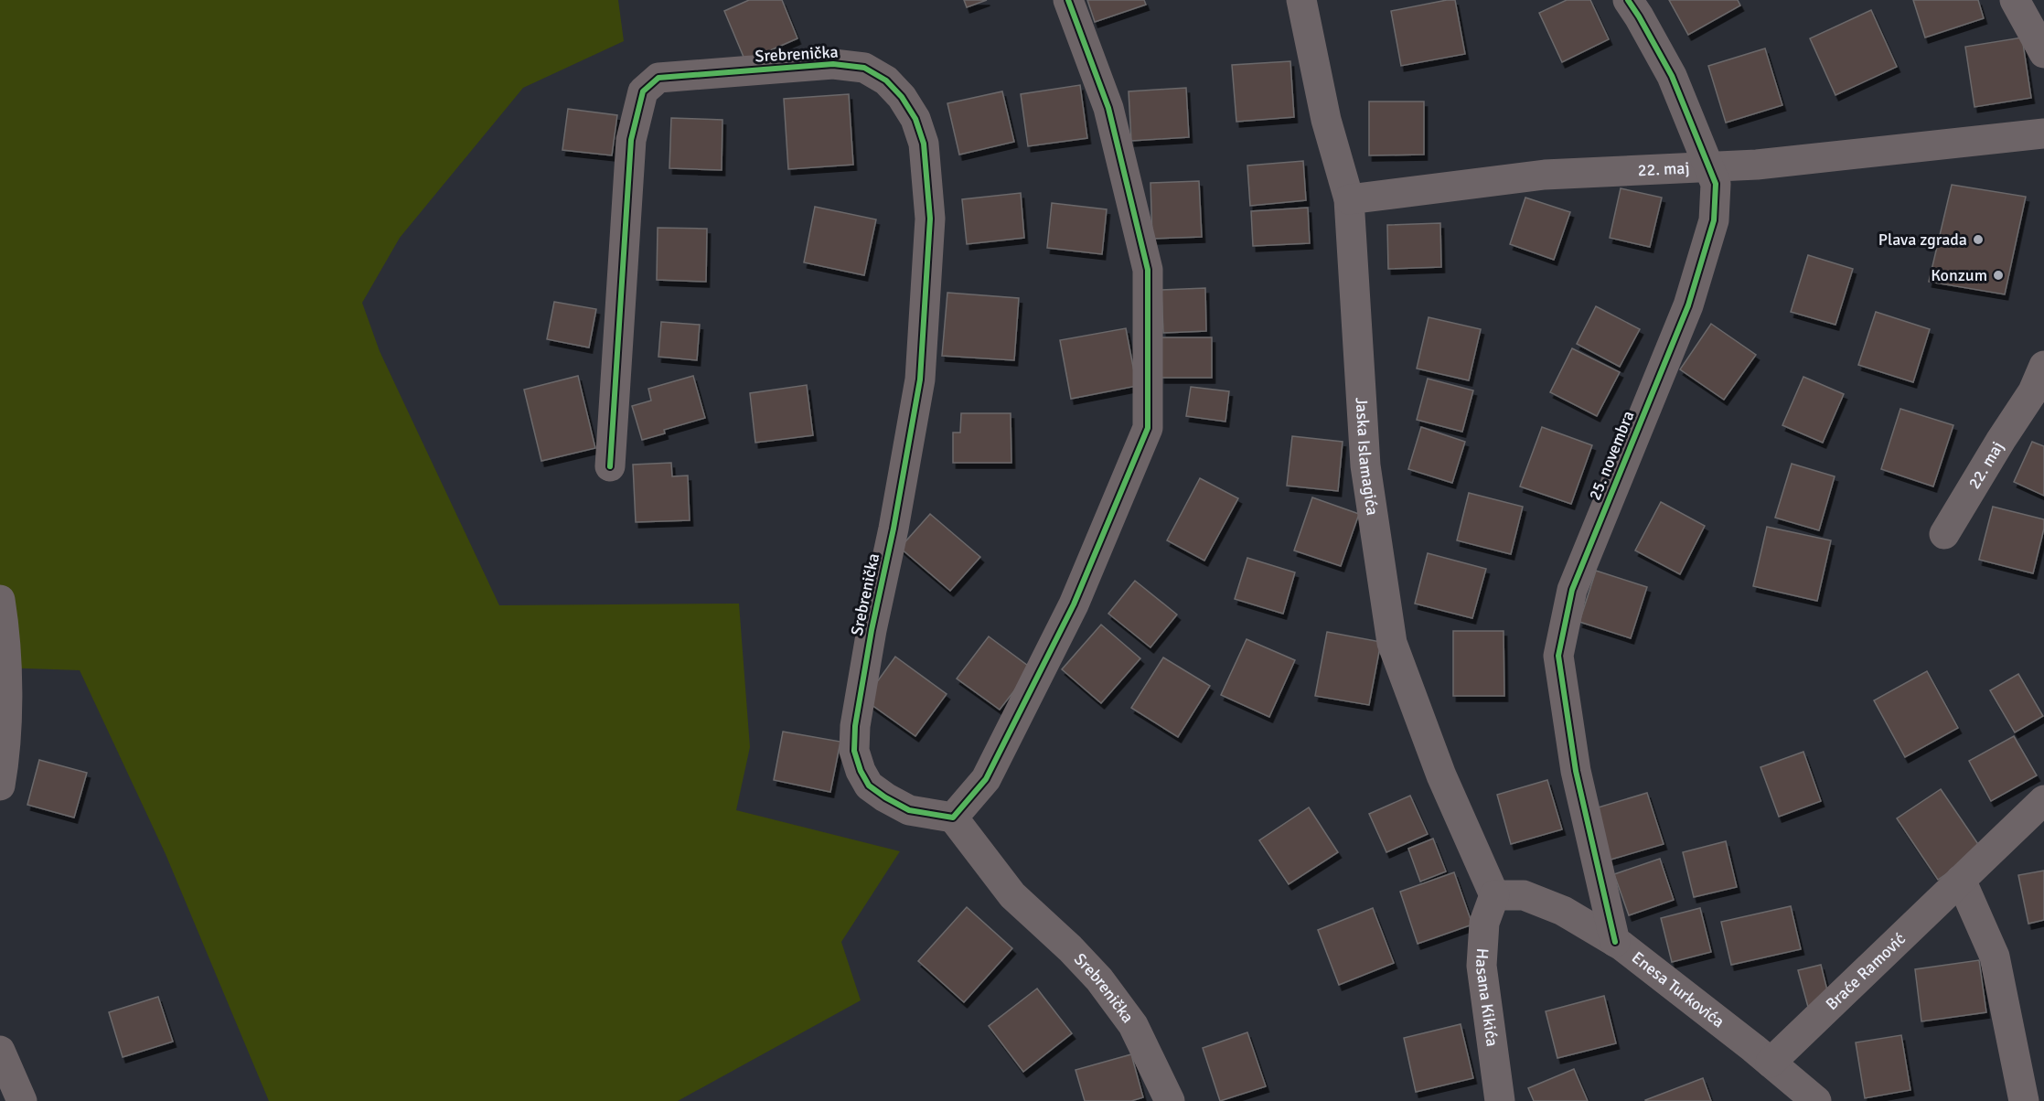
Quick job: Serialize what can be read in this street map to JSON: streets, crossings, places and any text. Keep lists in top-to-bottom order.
{
  "streets": {
    "street": [
      "Srebrenička",
      "22. maj",
      "Jaska Islamagića",
      "25. novembra",
      "Braće Ramović",
      "Enesa Turkovića",
      "Hasana Kikića"
    ]
  },
  "crossings": [
    ["22. maj", "Jaska Islamagića"],
    ["22. maj", "25. novembra"],
    ["Jaska Islamagića", "Enesa Turkovića"],
    ["Jaska Islamagića", "Hasana Kikića"],
    ["25. novembra", "Enesa Turkovića"],
    ["Braće Ramović", "Enesa Turkovića"],
    ["Enesa Turkovića", "Hasana Kikića"]
  ],
  "places": ["Plava zgrada", "Konzum"]
}
